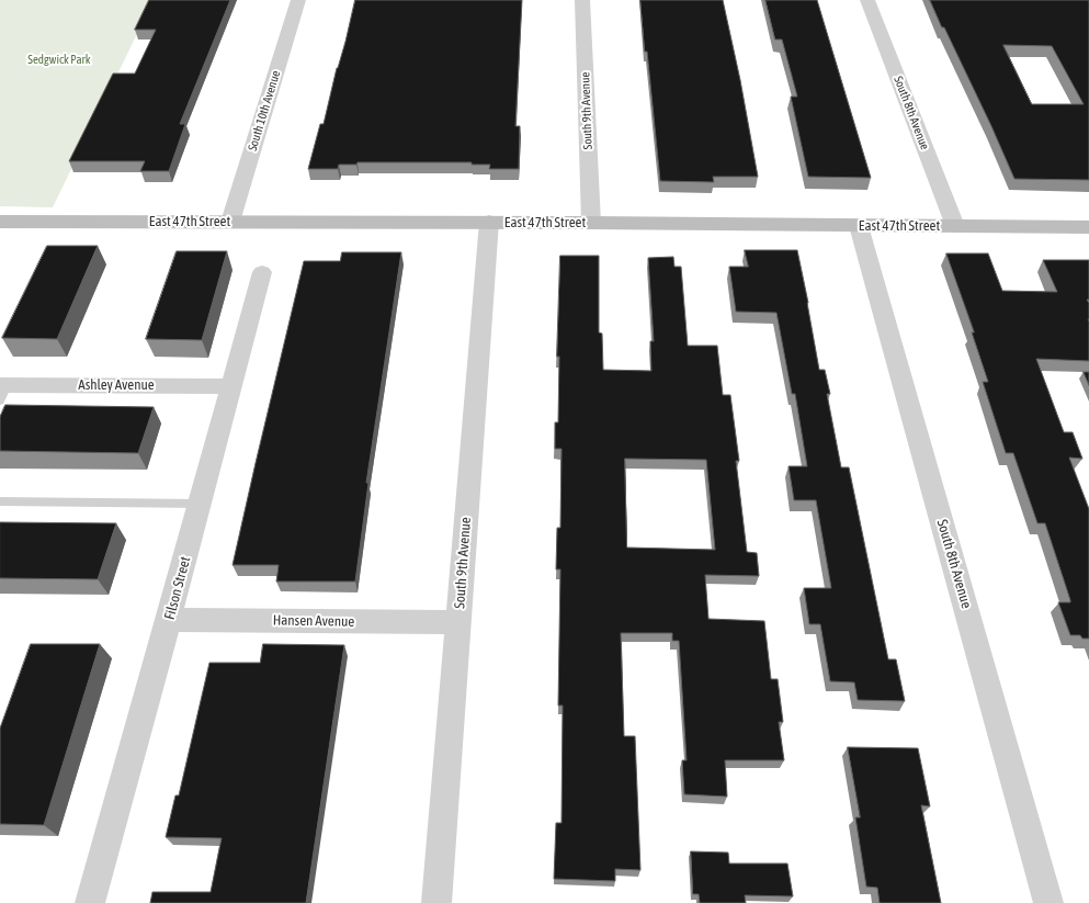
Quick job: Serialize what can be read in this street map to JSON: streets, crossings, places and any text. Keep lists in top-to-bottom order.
{
  "streets": {
    "main road": ["East 47th Street"],
    "street": [
      "South 10th Avenue",
      "South 9th Avenue",
      "South 8th Avenue",
      "Ashley Avenue",
      "Filson Street",
      "Hansen Avenue"
    ]
  },
  "crossings": [
    ["South 10th Avenue", "East 47th Street"],
    ["South 9th Avenue", "East 47th Street"],
    ["South 9th Avenue", "Hansen Avenue"],
    ["South 8th Avenue", "East 47th Street"],
    ["Ashley Avenue", "Filson Street"],
    ["Filson Street", "Hansen Avenue"]
  ],
  "parks": ["Sedgwick Park"]
}
